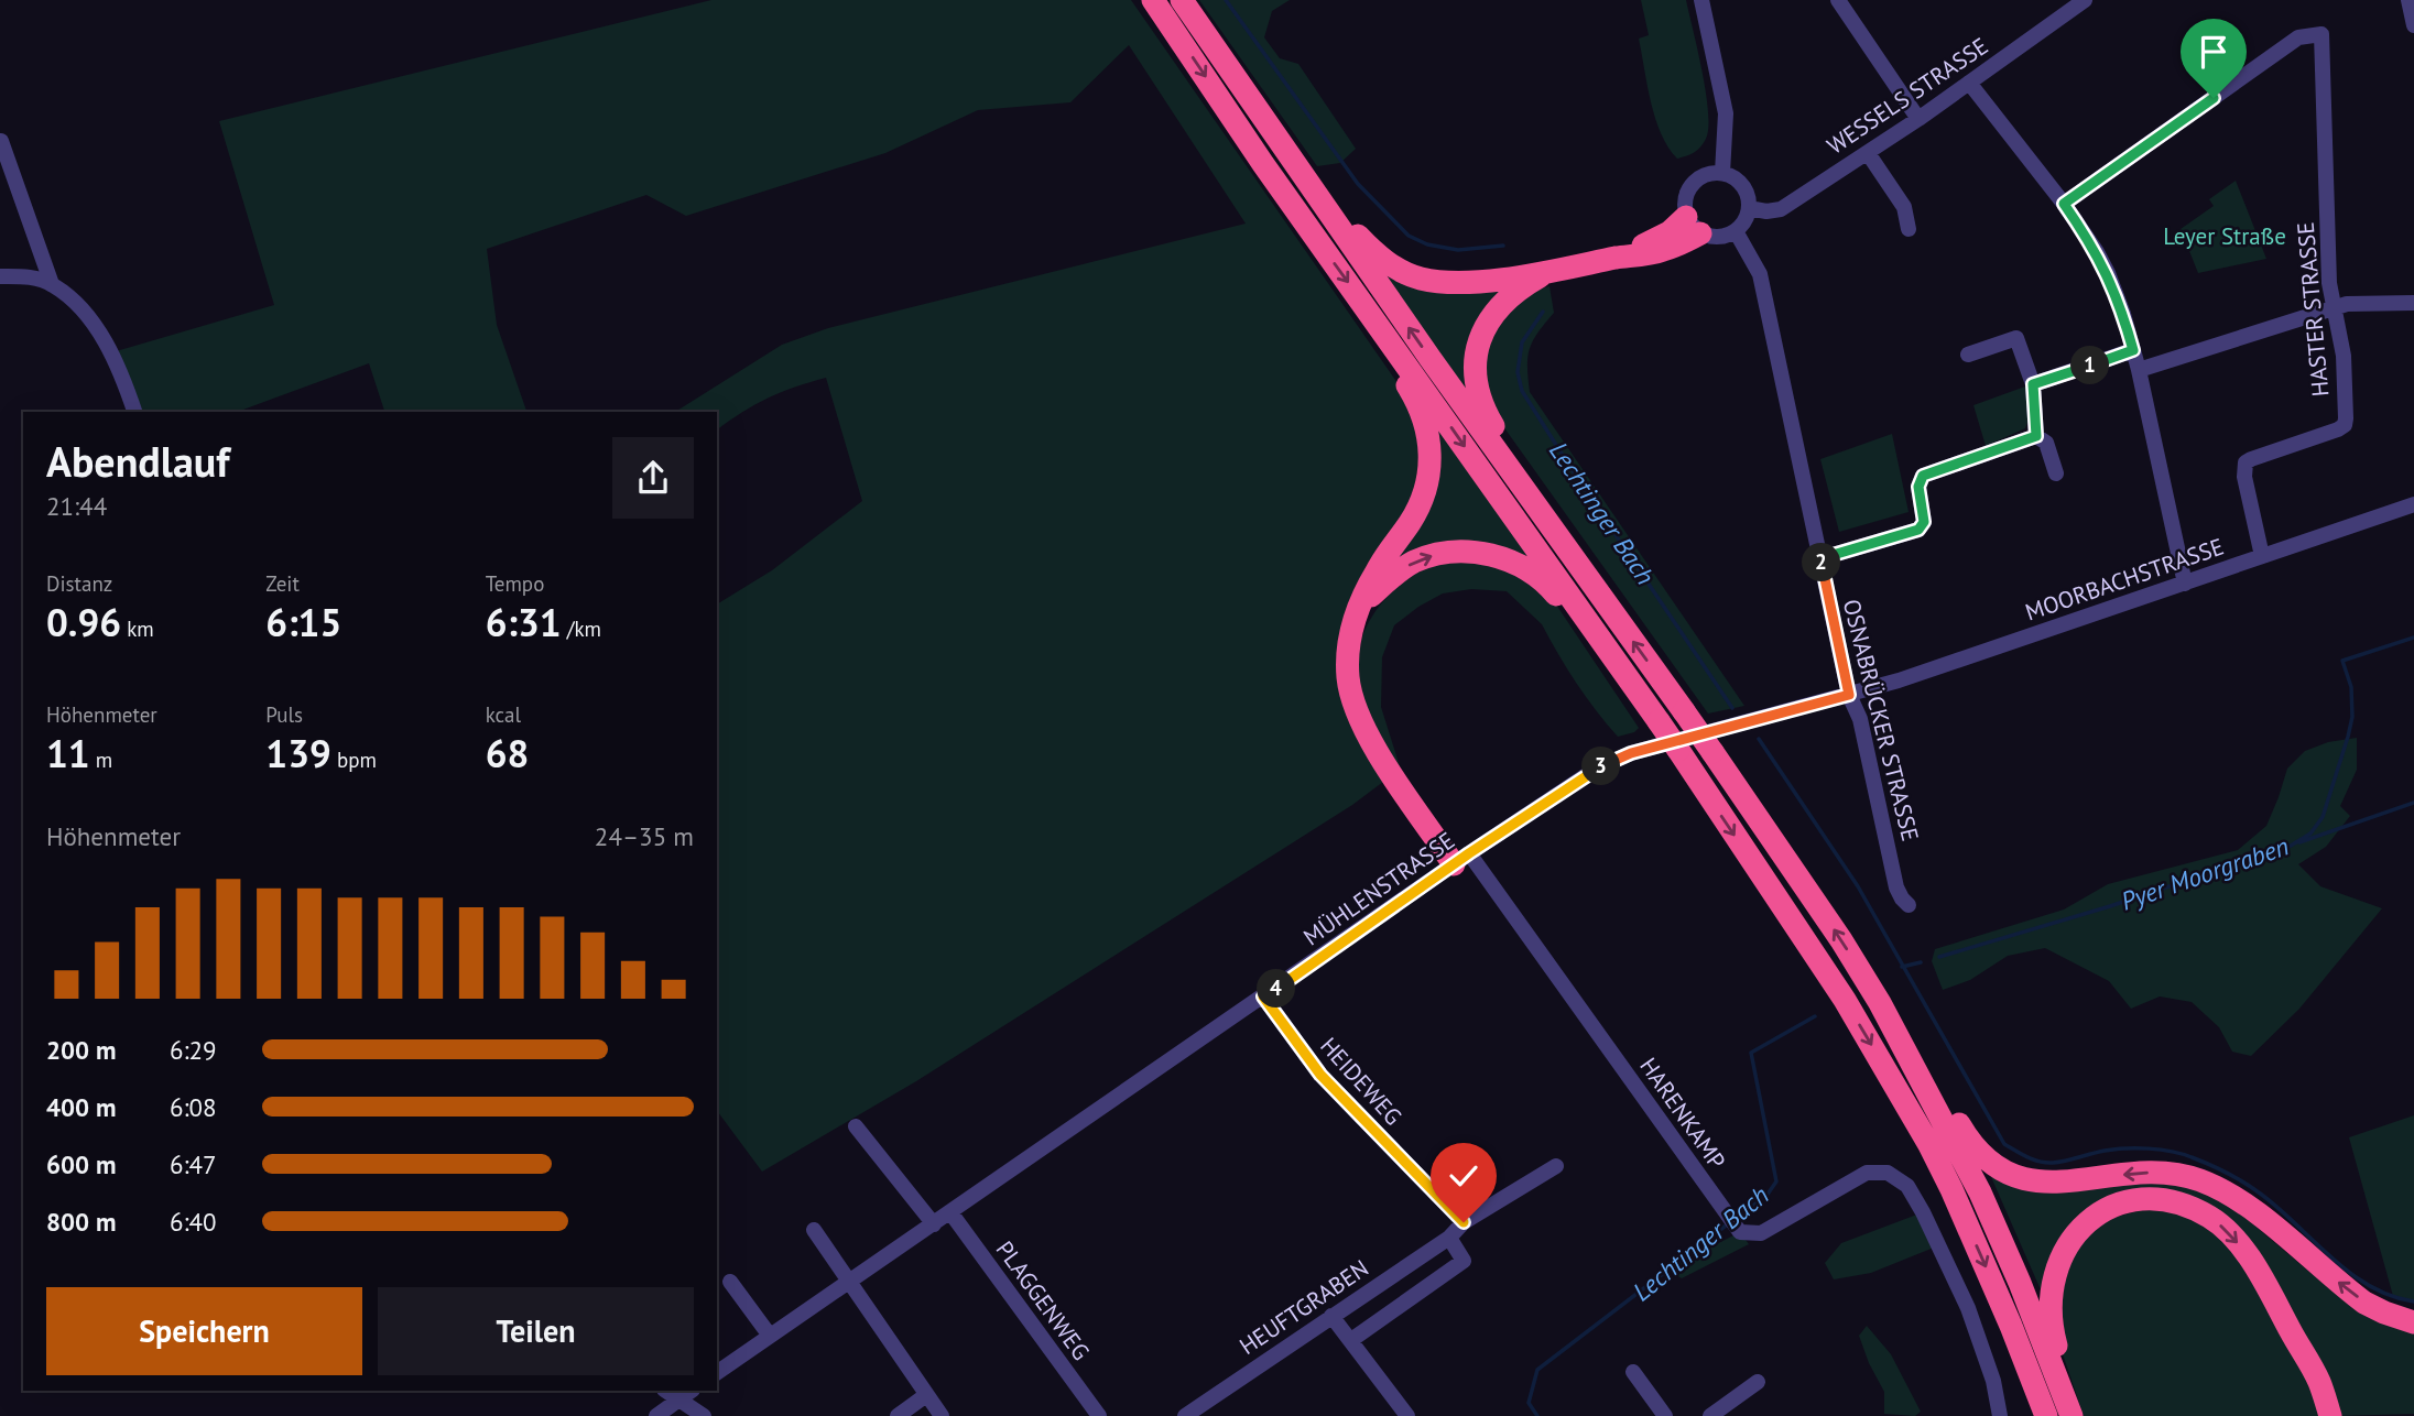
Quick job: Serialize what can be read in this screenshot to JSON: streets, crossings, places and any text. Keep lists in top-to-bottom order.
{
  "streets": {
    "street": [
      "WESSELS STRASSE",
      "HASTER STRASSE",
      "MOORBACHSTRASSE",
      "OSNABRÜCKER STRASSE",
      "MÜHLENSTRASSE",
      "HEIDEWEG",
      "HARENKAMP",
      "PLAGGENWEG",
      "HEUFTGRABEN"
    ]
  },
  "crossings": [
    ["WESSELS STRASSE", "OSNABRÜCKER STRASSE"],
    ["HASTER STRASSE", "MOORBACHSTRASSE"],
    ["MOORBACHSTRASSE", "OSNABRÜCKER STRASSE"],
    ["MOORBACHSTRASSE", "MÜHLENSTRASSE"],
    ["OSNABRÜCKER STRASSE", "MÜHLENSTRASSE"],
    ["MÜHLENSTRASSE", "HEIDEWEG"],
    ["MÜHLENSTRASSE", "HARENKAMP"],
    ["MÜHLENSTRASSE", "PLAGGENWEG"],
    ["HEIDEWEG", "HEUFTGRABEN"]
  ],
  "water": ["Lechtinger Bach", "Pyer Moorgraben"],
  "parks": ["Leyer Straße"],
  "page": {
    "pins": [
      "1",
      "2",
      "3",
      "4"
    ],
    "heading": ["Abendlauf", "21:44"],
    "stats": [
      ["Distanz", "0.96 km"],
      ["Zeit", "6:15"],
      ["Tempo", "6:31 /km"],
      ["Höhenmeter", "11 m"],
      ["Puls", "139 bpm"],
      ["kcal", "68"]
    ],
    "chart": ["Höhenmeter", "24–35 m"],
    "list": [
      {
        "name": "200 m",
        "note": "6:29"
      },
      {
        "name": "400 m",
        "note": "6:08"
      },
      {
        "name": "600 m",
        "note": "6:47"
      },
      {
        "name": "800 m",
        "note": "6:40"
      }
    ],
    "buttons": ["Speichern", "Teilen"]
  }
}
